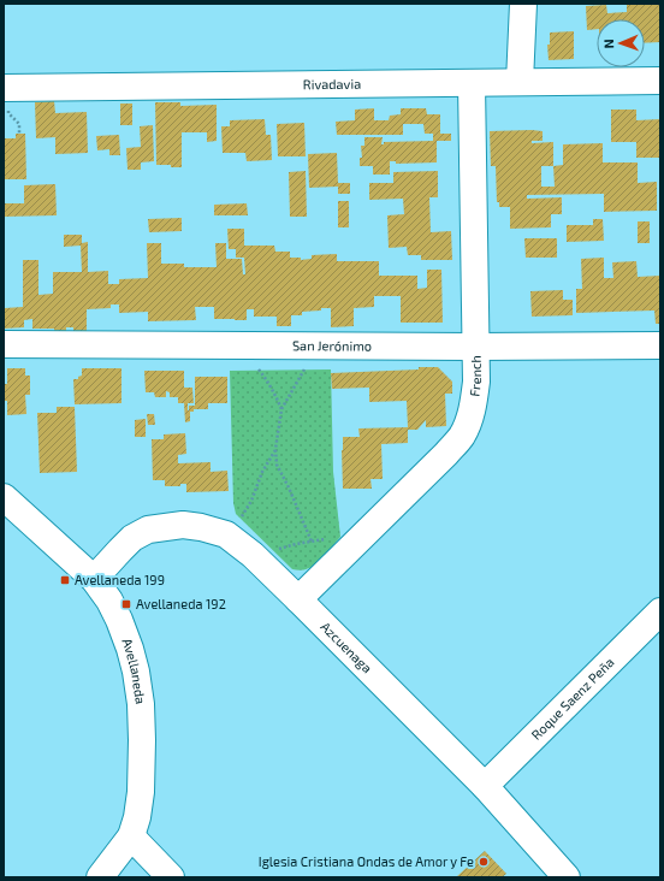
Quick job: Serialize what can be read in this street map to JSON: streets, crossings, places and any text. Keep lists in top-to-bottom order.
{
  "streets": {
    "street": [
      "Rivadavia",
      "San Jerónimo",
      "French",
      "Azcuenaga",
      "Avellaneda",
      "Roque Saenz Peña"
    ]
  },
  "crossings": [
    ["Rivadavia", "French"],
    ["San Jerónimo", "French"],
    ["French", "Azcuenaga"],
    ["Azcuenaga", "Avellaneda"],
    ["Azcuenaga", "Roque Saenz Peña"]
  ],
  "places": {
    "transit": ["Avellaneda 199", "Avellaneda 192"],
    "other": ["Iglesia Cristiana Ondas de Amor y Fe"]
  },
  "north": "left"
}
